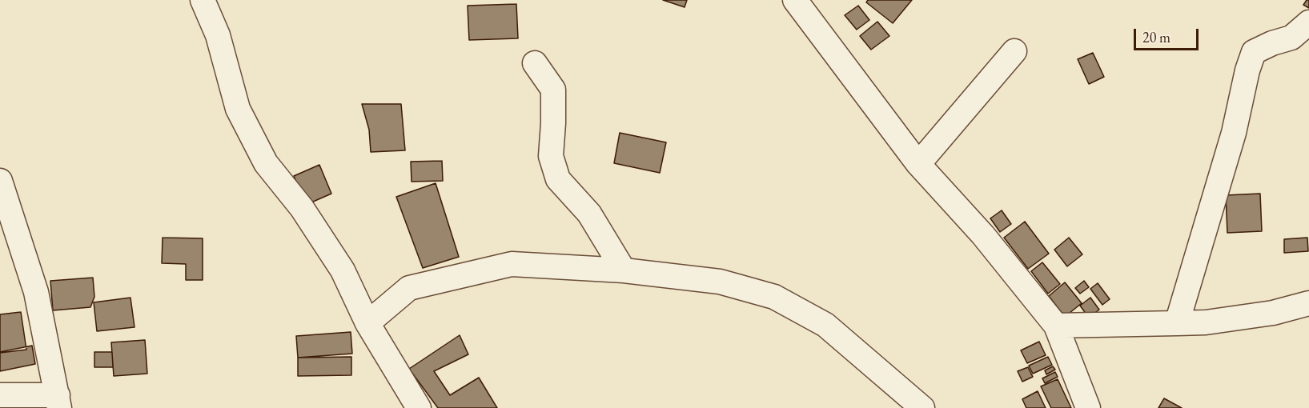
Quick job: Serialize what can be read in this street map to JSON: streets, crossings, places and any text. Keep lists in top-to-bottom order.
{
  "scale_bar": "20 m"
}
